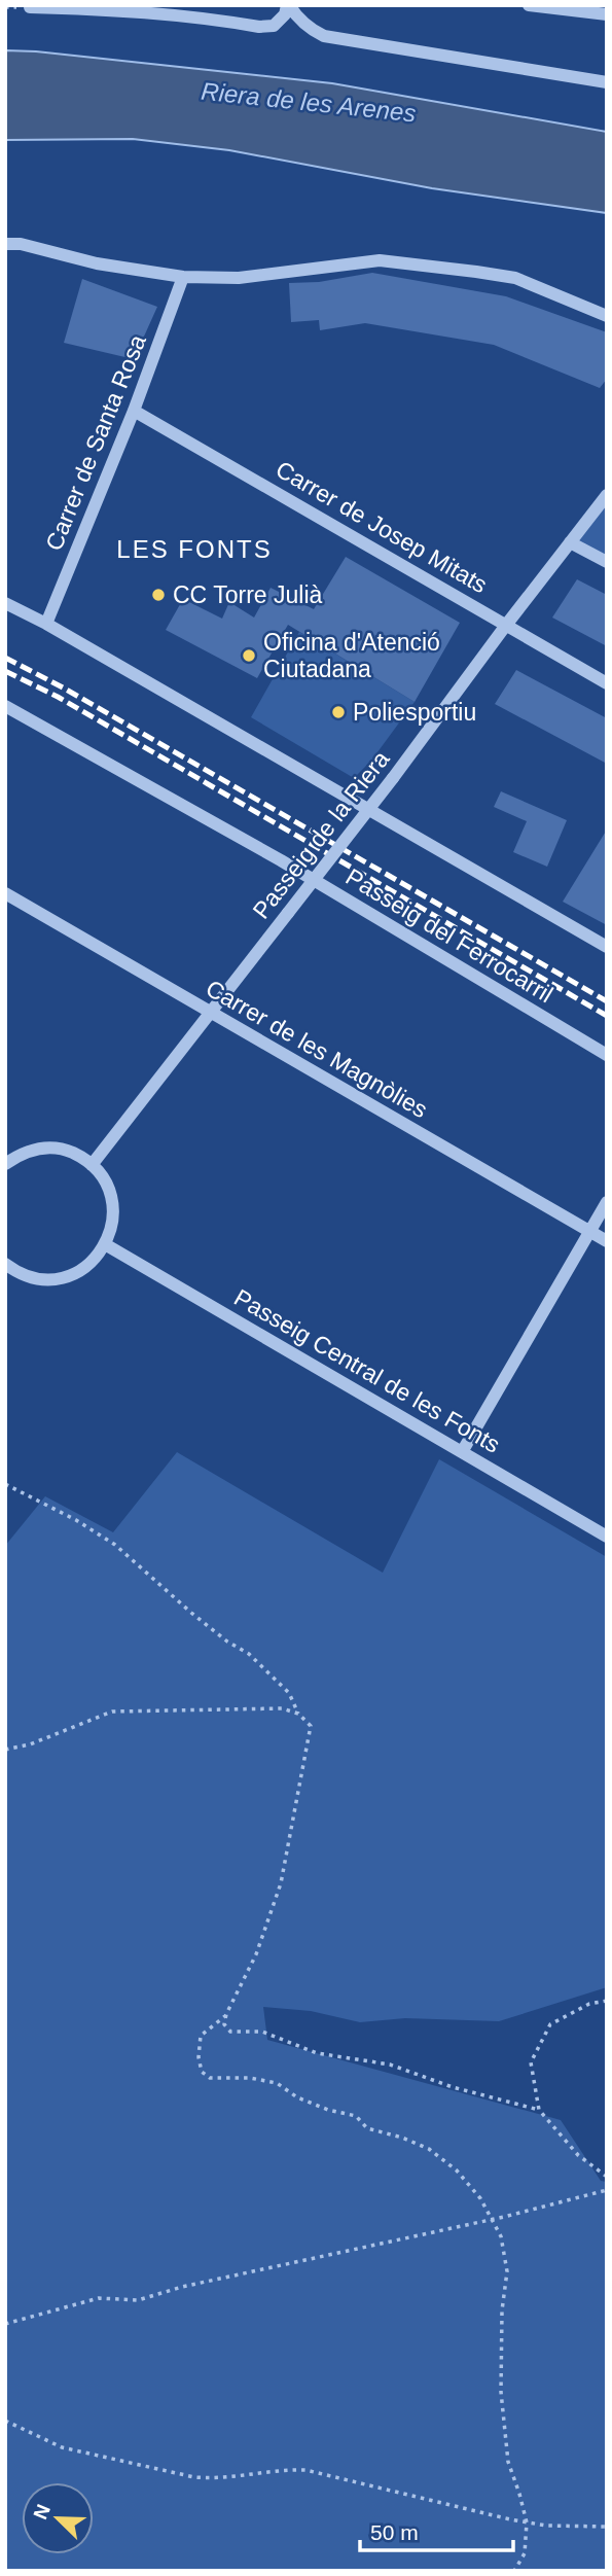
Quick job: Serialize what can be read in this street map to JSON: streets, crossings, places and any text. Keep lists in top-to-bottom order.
{
  "streets": {
    "street": [
      "Carrer de Santa Rosa",
      "Carrer de Josep Mitats",
      "Passeig de la Riera",
      "Passeig del Ferrocarril",
      "Carrer de les Magnòlies",
      "Passeig Central de les Fonts"
    ]
  },
  "crossings": [
    ["Carrer de Santa Rosa", "Carrer de Josep Mitats"],
    ["Carrer de Josep Mitats", "Passeig de la Riera"],
    ["Passeig de la Riera", "Carrer de les Magnòlies"]
  ],
  "districts": ["LES FONTS"],
  "water": ["Riera de les Arenes"],
  "places": ["CC Torre Julià", "Oficina d'Atenció Ciutadana", "Poliesportiu"],
  "scale_bar": "50 m",
  "north": "top left"
}
